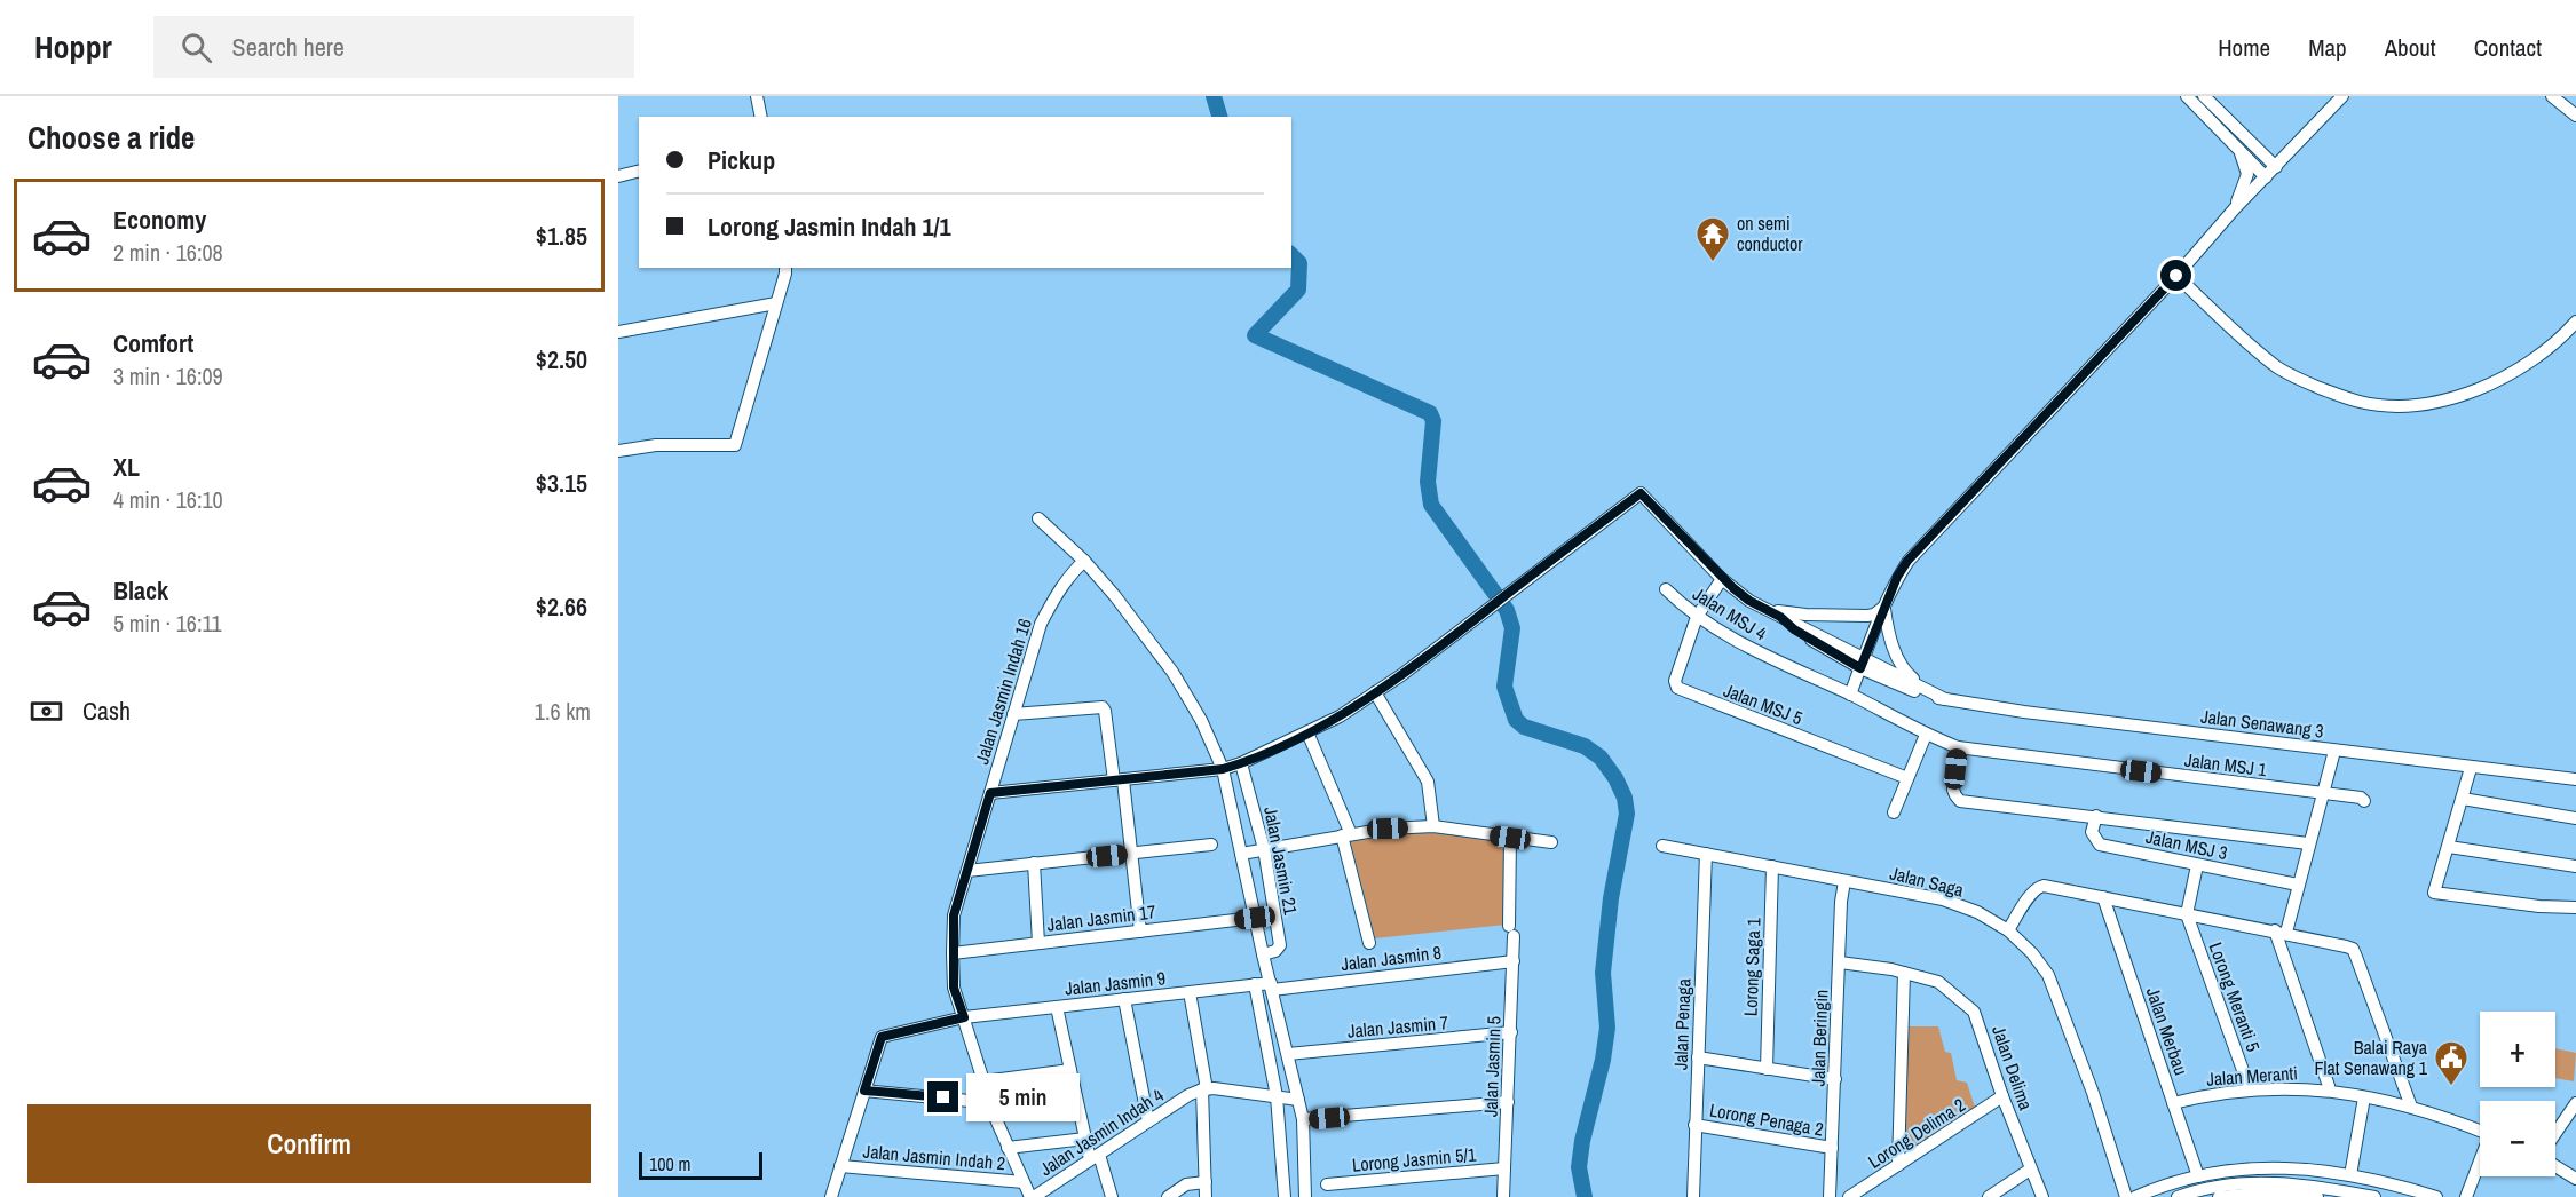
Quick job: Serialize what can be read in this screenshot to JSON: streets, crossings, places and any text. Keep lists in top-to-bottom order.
{
  "streets": {
    "street": [
      "Jalan MSJ 4",
      "Jalan Jasmin Indah 16",
      "Jalan MSJ 5",
      "Jalan Senawang 3",
      "Jalan MSJ 1",
      "Jalan MSJ 3",
      "Jalan Jasmin 21",
      "Jalan Saga",
      "Jalan Jasmin 17",
      "Jalan Jasmin 8",
      "Lorong Saga 1",
      "Jalan Jasmin 9",
      "Lorong Meranti 5",
      "Jalan Penaga",
      "Jalan Jasmin 7",
      "Jalan Merbau",
      "Jalan Beringin",
      "Jalan Jasmin 5",
      "Jalan Delima",
      "Jalan Meranti",
      "Lorong Penaga 2",
      "Jalan Jasmin Indah 4",
      "Lorong Delima 2",
      "Jalan Jasmin Indah 2",
      "Lorong Jasmin 5/1"
    ]
  },
  "crossings": [
    ["Jalan MSJ 4", "Jalan MSJ 5"],
    ["Jalan MSJ 4", "Jalan MSJ 1"],
    ["Jalan Jasmin Indah 16", "Jalan Jasmin 17"],
    ["Jalan Jasmin Indah 16", "Jalan Jasmin 9"],
    ["Jalan Jasmin Indah 16", "Jalan Jasmin Indah 4"],
    ["Jalan Jasmin Indah 16", "Jalan Jasmin Indah 2"],
    ["Jalan Saga", "Lorong Saga 1"],
    ["Jalan Saga", "Jalan Penaga"],
    ["Jalan Saga", "Jalan Beringin"],
    ["Jalan Jasmin 8", "Jalan Jasmin 9"],
    ["Jalan Jasmin 8", "Jalan Jasmin 5"],
    ["Lorong Meranti 5", "Jalan Meranti"],
    ["Jalan Penaga", "Lorong Penaga 2"],
    ["Jalan Jasmin 7", "Jalan Jasmin 5"],
    ["Jalan Merbau", "Jalan Meranti"],
    ["Jalan Beringin", "Jalan Delima"],
    ["Jalan Beringin", "Lorong Penaga 2"],
    ["Jalan Jasmin 5", "Lorong Jasmin 5/1"],
    ["Jalan Delima", "Lorong Delima 2"]
  ],
  "places": {
    "temple": ["on semi conductor"],
    "public building": ["Balai Raya Flat Senawang 1"]
  },
  "scale_bar": "100 m",
  "page": {
    "header": "Hoppr",
    "search": "Search here",
    "nav": [
      "Home",
      "Map",
      "About",
      "Contact"
    ],
    "heading": "Choose a ride",
    "banner": ["Pickup", "Lorong Jasmin Indah 1/1"],
    "list": [
      {
        "name": "Economy",
        "note": "2 min · 16:08",
        "value": "$1.85"
      },
      {
        "name": "Comfort",
        "note": "3 min · 16:09",
        "value": "$2.50"
      },
      {
        "name": "XL",
        "note": "4 min · 16:10",
        "value": "$3.15"
      },
      {
        "name": "Black",
        "note": "5 min · 16:11",
        "value": "$2.66"
      }
    ],
    "pay": ["Cash", "1.6 km"],
    "map_buttons": ["+", "−"],
    "bubble": "5 min",
    "buttons": "Confirm",
    "scale": "100 m"
  }
}
